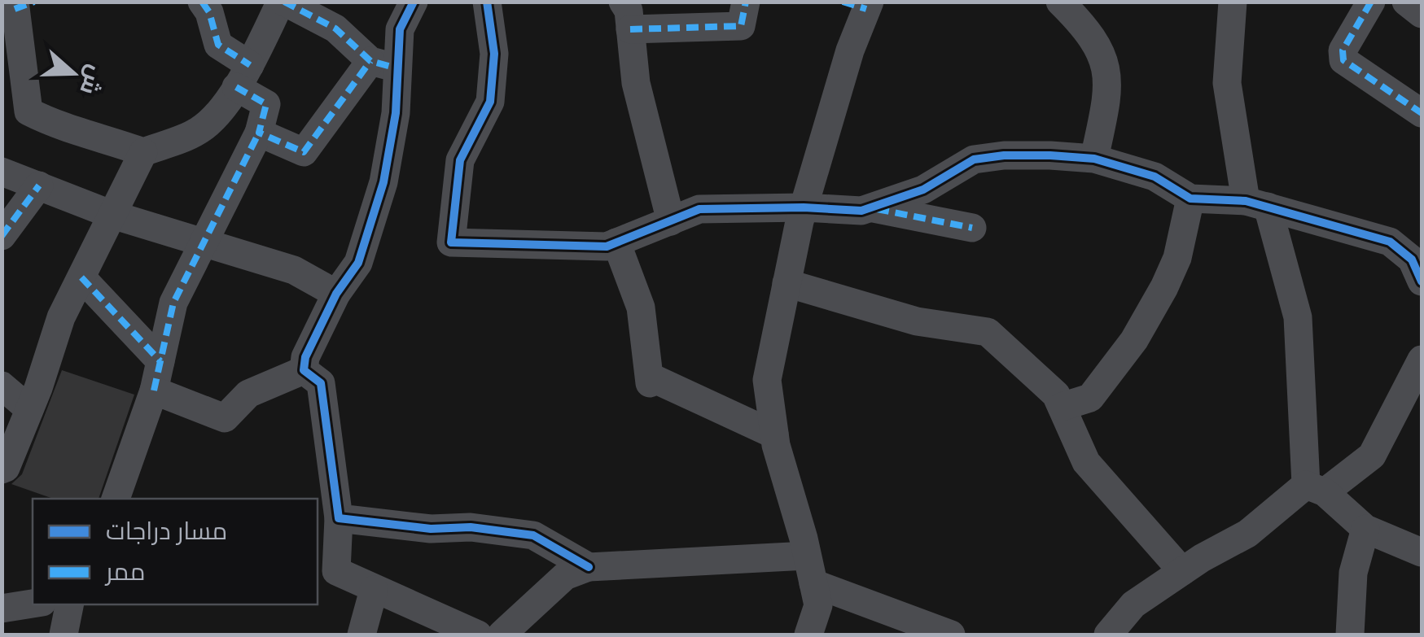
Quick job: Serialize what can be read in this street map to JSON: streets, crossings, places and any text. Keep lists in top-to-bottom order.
{
  "legend": ["مسار دراجات", "ممر"],
  "north": "right"
}
